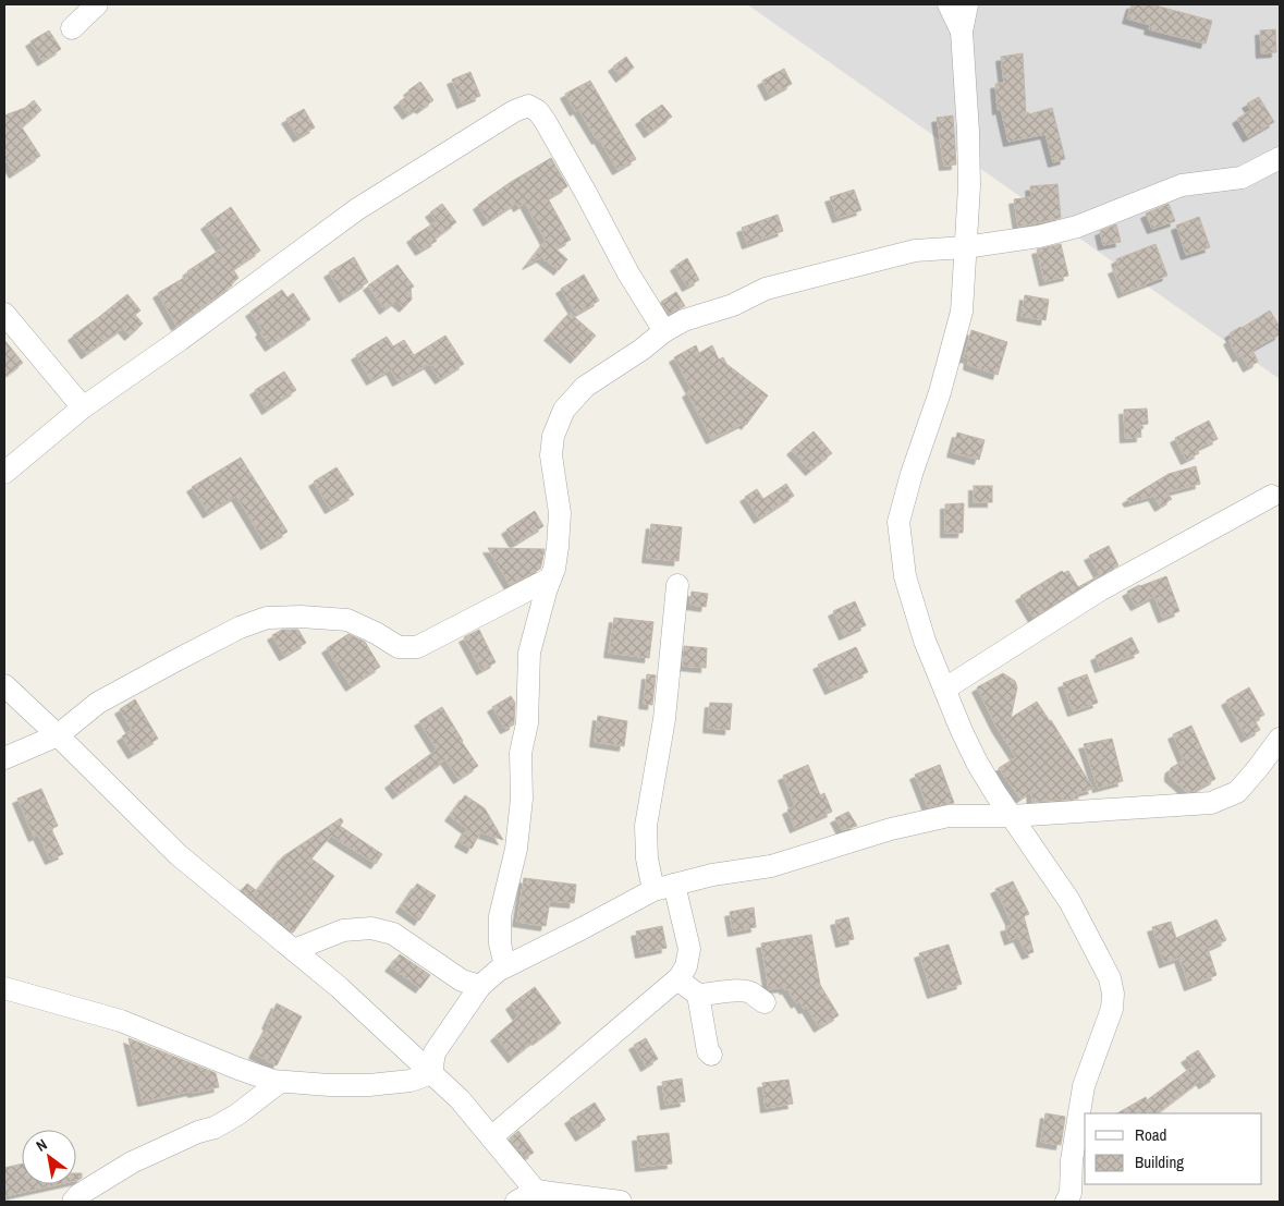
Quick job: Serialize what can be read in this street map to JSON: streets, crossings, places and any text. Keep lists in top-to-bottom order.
{
  "legend": ["Road", "Building"],
  "north": "top left"
}
